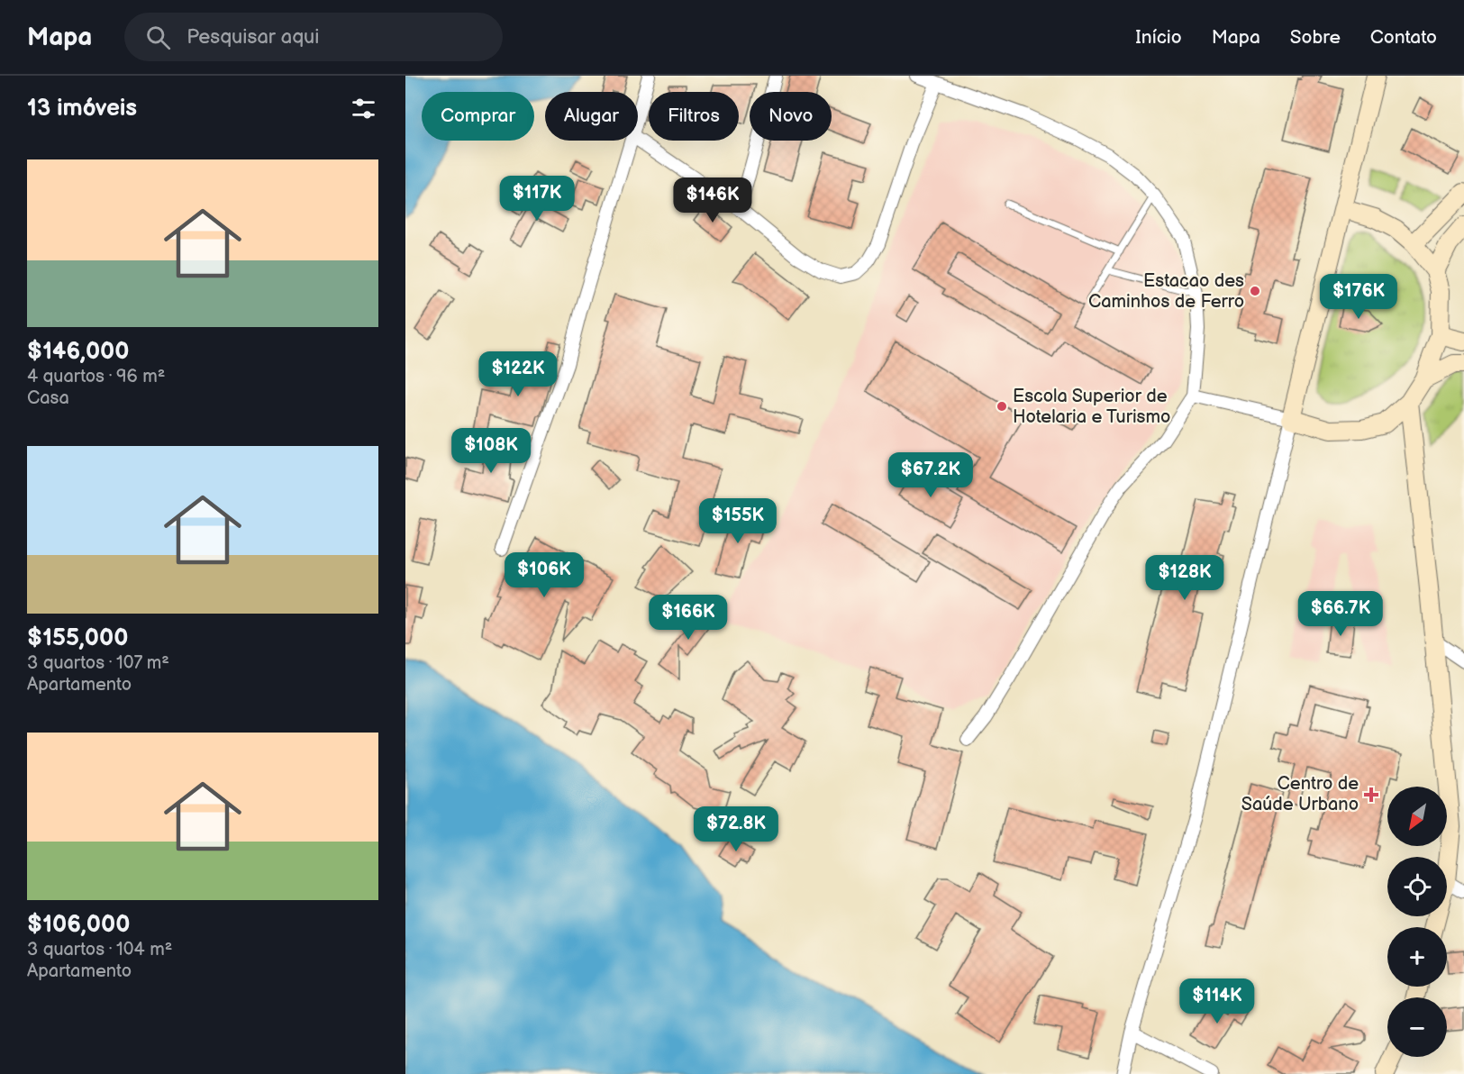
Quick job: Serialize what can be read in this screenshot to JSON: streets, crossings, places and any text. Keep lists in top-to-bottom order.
{
  "places": {
    "other": ["Estacao des Caminhos de Ferro", "Escola Superior de Hotelaria e Turismo"],
    "health": ["Centro de Saúde Urbano"]
  },
  "north": "bottom left",
  "page": {
    "header": "Mapa",
    "search": "Pesquisar aqui",
    "nav": [
      "Início",
      "Mapa",
      "Sobre",
      "Contato"
    ],
    "heading": "13 imóveis",
    "chip": [
      "Comprar",
      "Alugar",
      "Filtros",
      "Novo"
    ],
    "list": [
      {
        "name": "$146,000",
        "note": "4 quartos · 96 m² · Casa"
      },
      {
        "name": "$155,000",
        "note": "3 quartos · 107 m² · Apartamento"
      },
      {
        "name": "$106,000",
        "note": "3 quartos · 104 m² · Apartamento"
      }
    ],
    "price": [
      "$117K",
      "$146K",
      "$176K",
      "$122K",
      "$108K",
      "$67.2K",
      "$155K",
      "$106K",
      "$128K",
      "$66.7K",
      "$166K",
      "$72.8K",
      "$114K"
    ],
    "map_buttons": ["+", "−"]
  }
}
